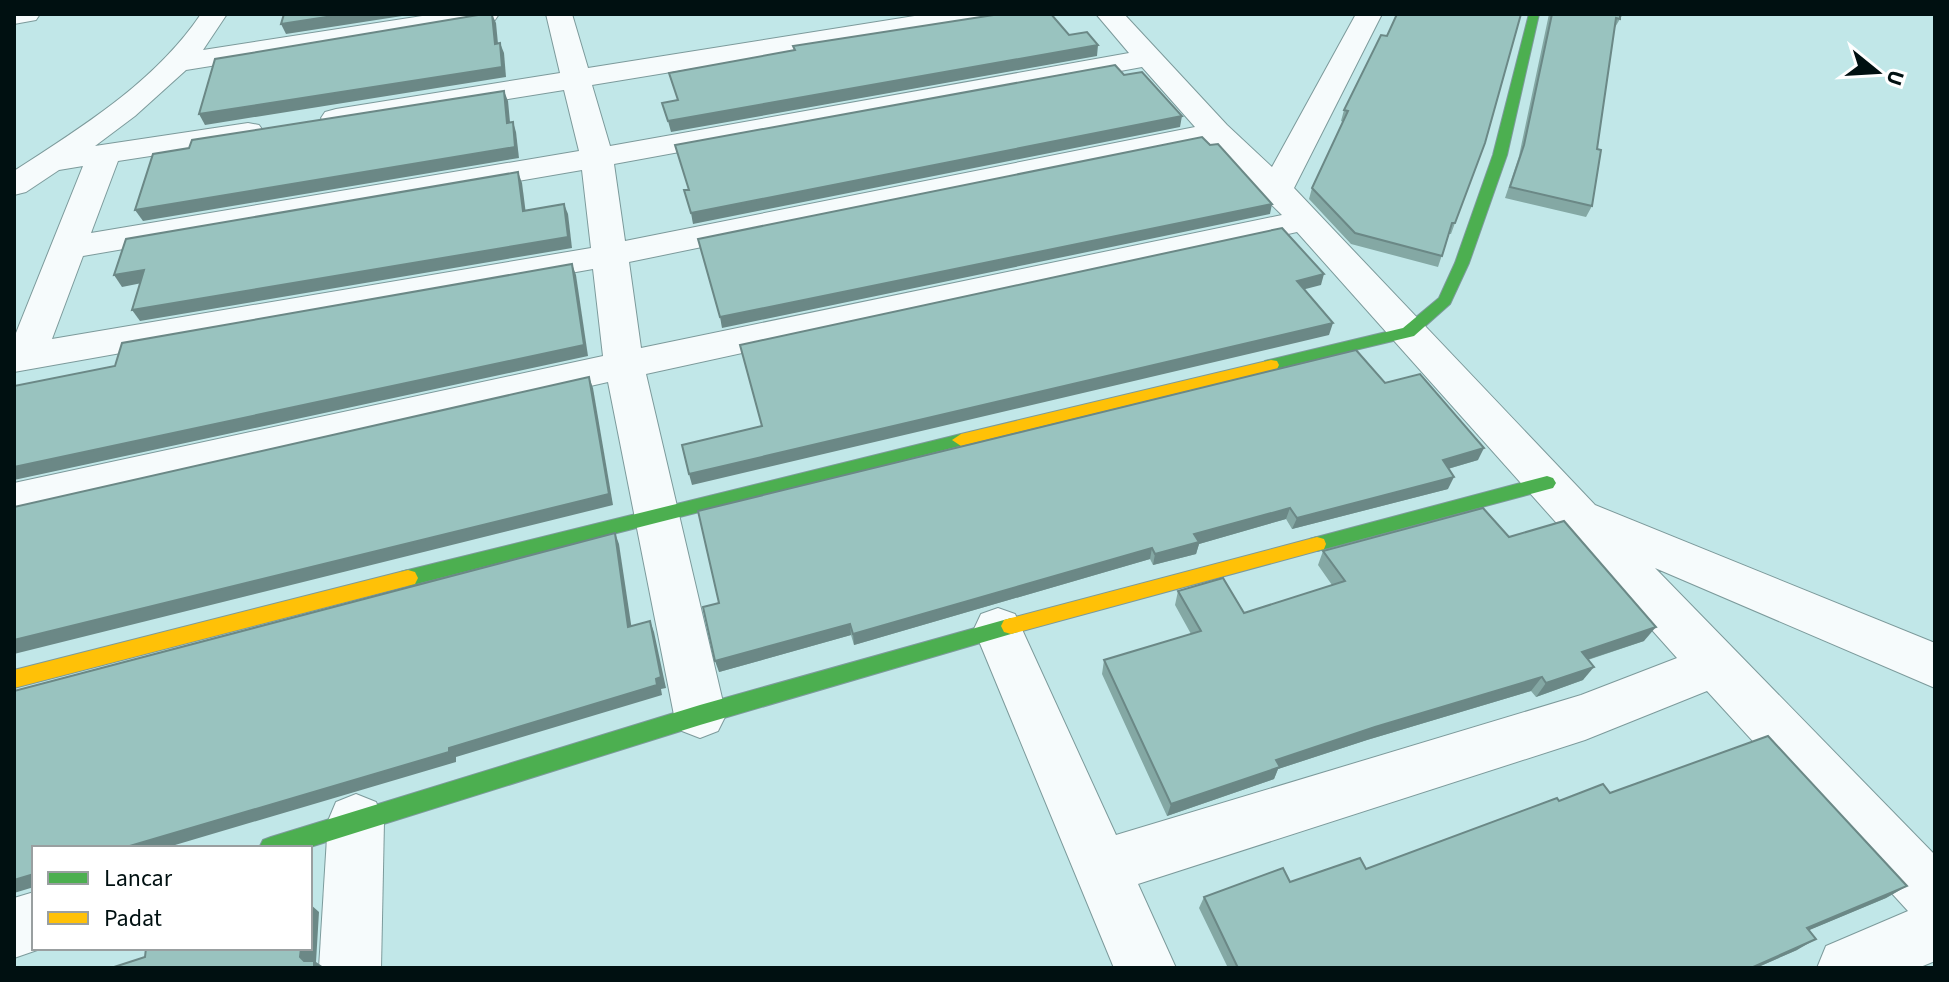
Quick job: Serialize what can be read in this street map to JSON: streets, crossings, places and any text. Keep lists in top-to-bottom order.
{
  "legend": ["Lancar", "Padat"],
  "north": "right"
}
